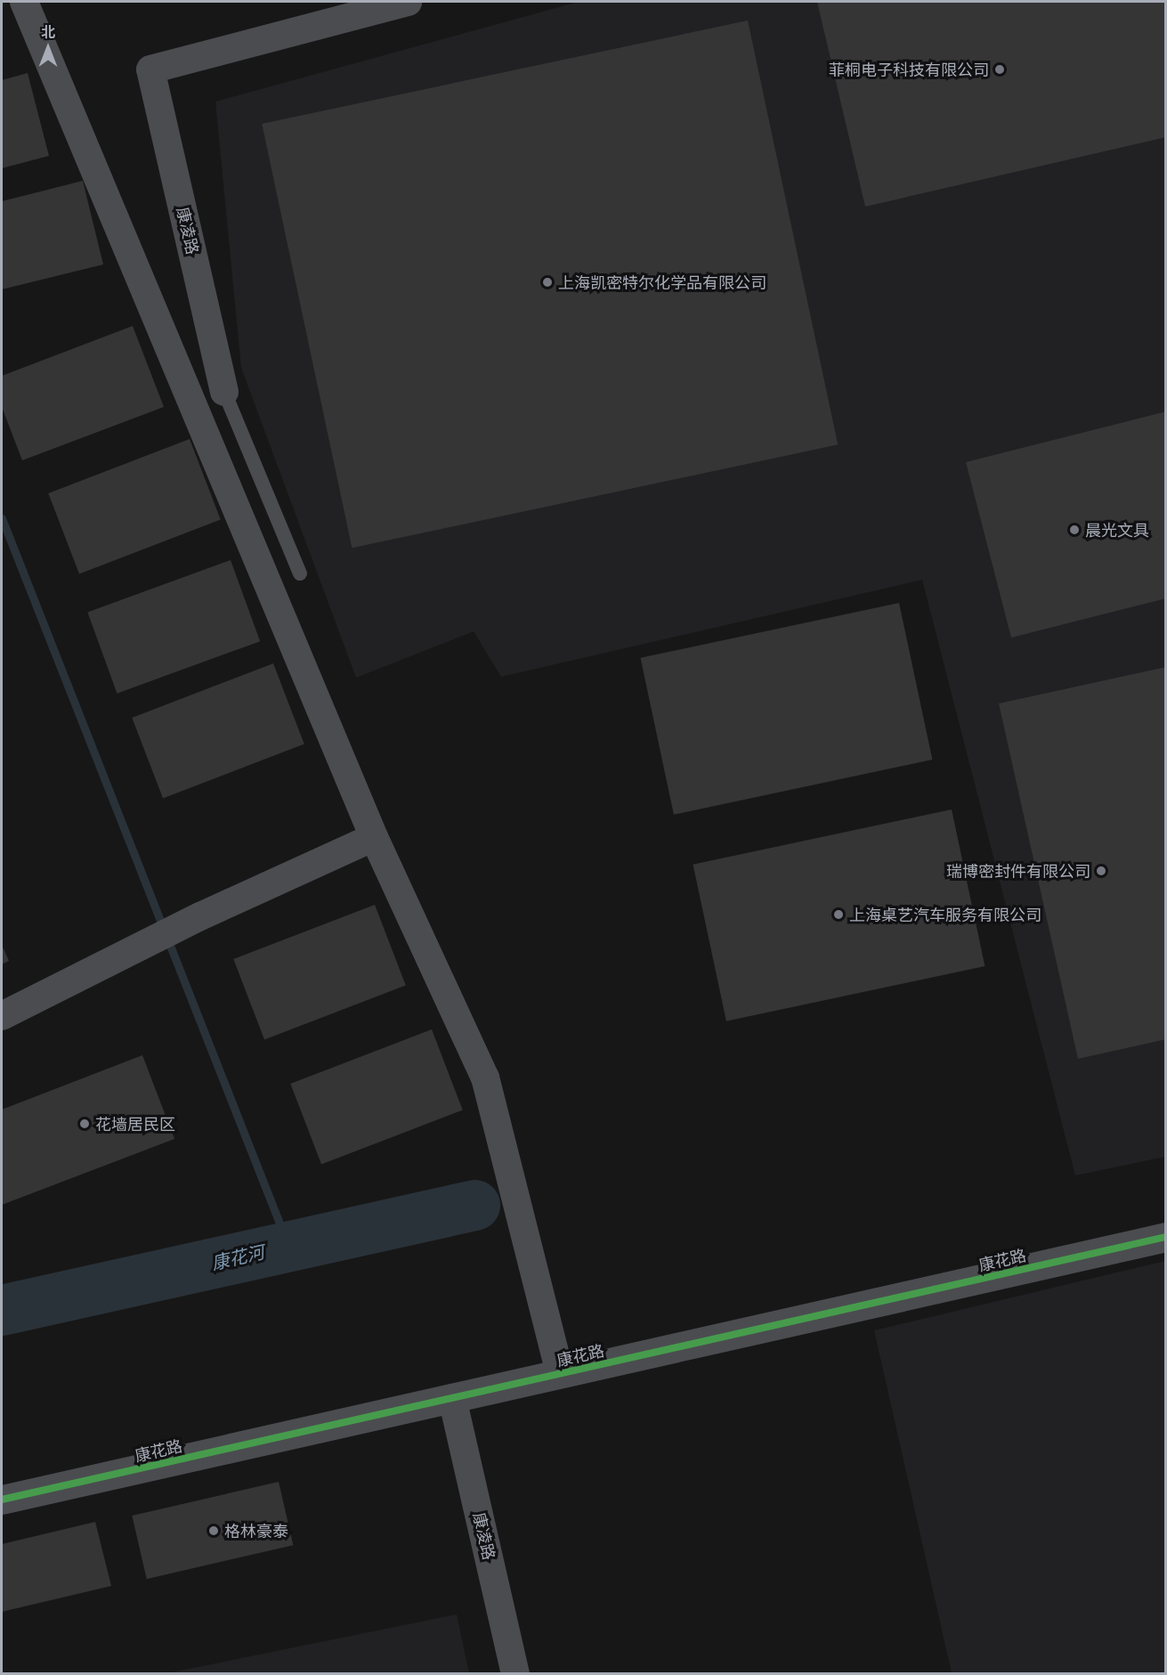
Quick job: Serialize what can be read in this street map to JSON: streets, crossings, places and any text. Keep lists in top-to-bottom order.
{
  "streets": {
    "street": ["康凌路", "康花路"]
  },
  "crossings": [
    ["康凌路", "康花路"]
  ],
  "water": ["康花河"],
  "places": [
    "菲桐电子科技有限公司",
    "上海凯密特尔化学品有限公司",
    "晨光文具",
    "瑞博密封件有限公司",
    "上海桌艺汽车服务有限公司",
    "花墙居民区",
    "格林豪泰"
  ],
  "north": "top"
}
